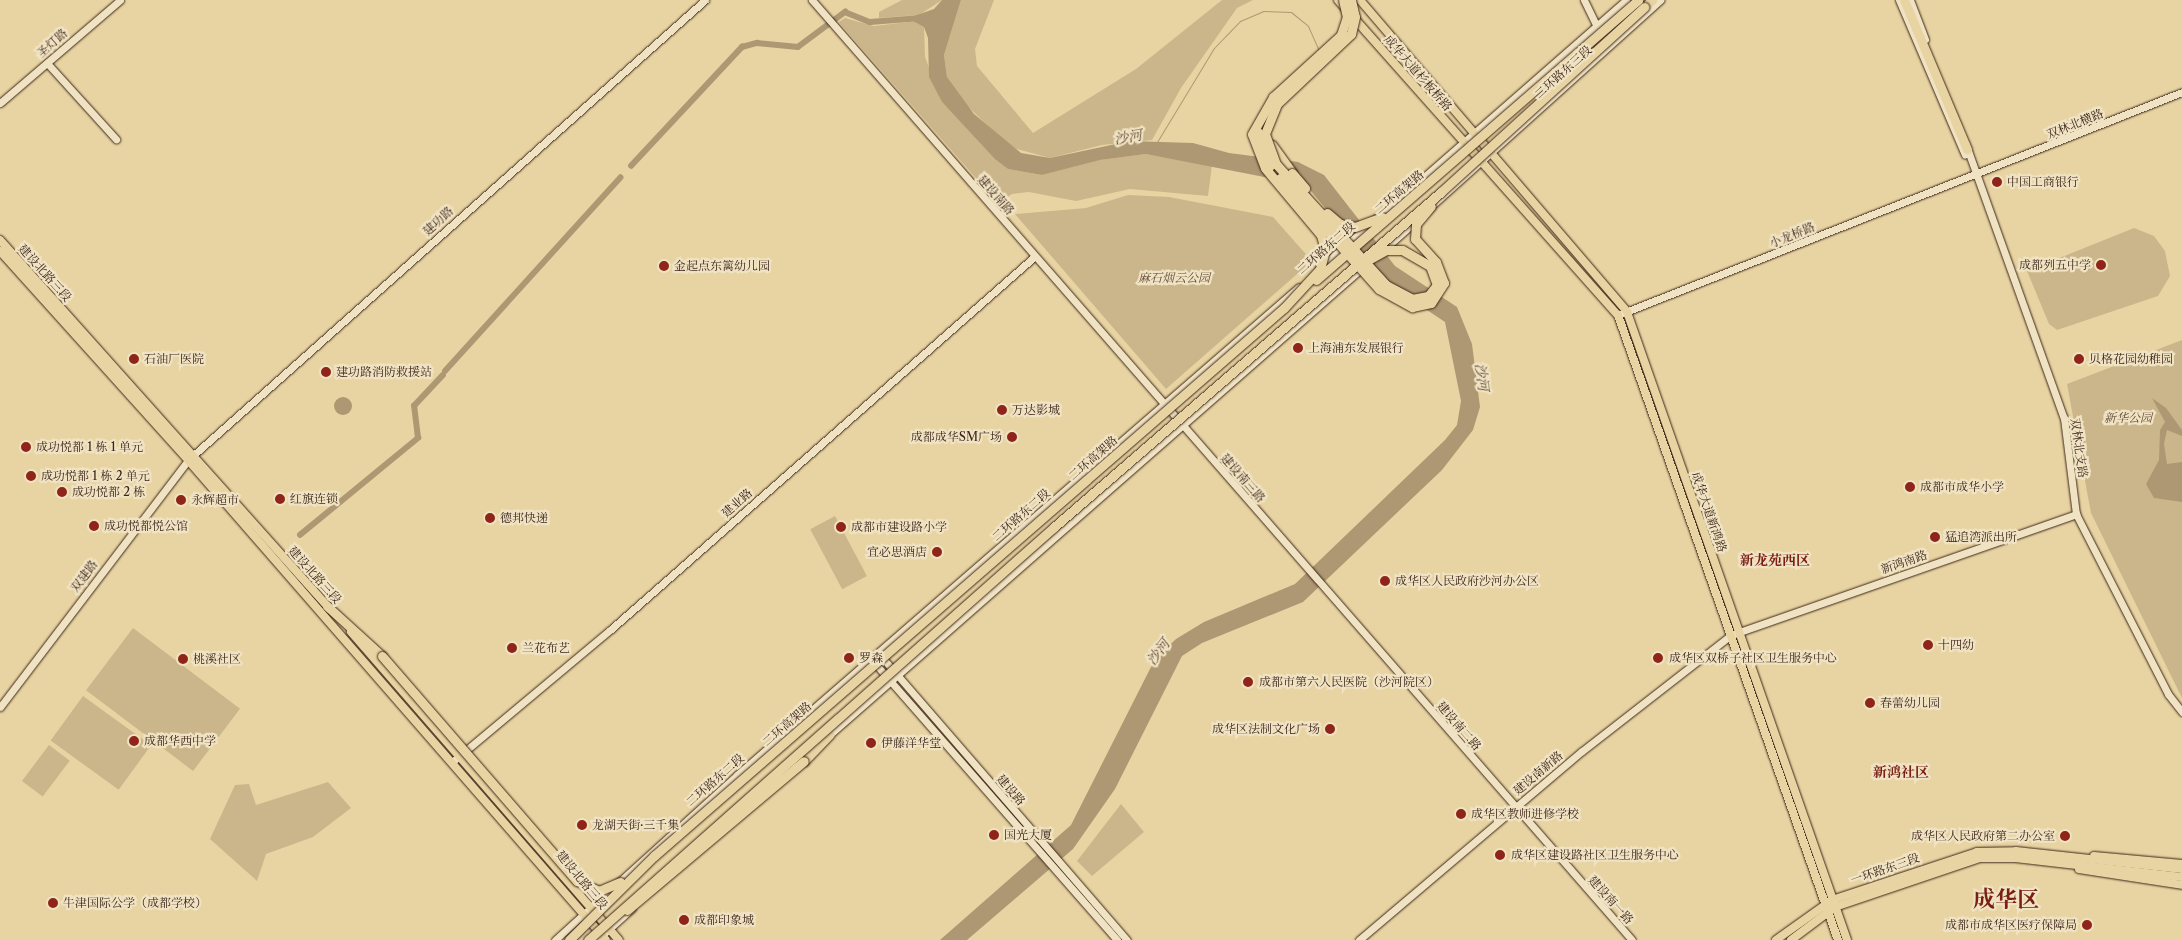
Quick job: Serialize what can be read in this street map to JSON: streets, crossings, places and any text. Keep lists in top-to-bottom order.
{
  "streets": {
    "highway": ["二环高架路"],
    "main road": [
      "成华大道杉板桥路",
      "建设北路三段",
      "成华大道新鸿路",
      "一环路东三段"
    ],
    "street": [
      "圣灯路",
      "二环路东三段",
      "双林北横路",
      "建设南路",
      "建功路",
      "小龙桥路",
      "二环路东二段",
      "双林北支路",
      "建设南三路",
      "建业路",
      "新鸿南路",
      "双建路",
      "建设南二路",
      "建设南新路",
      "建设路",
      "建设南一路"
    ]
  },
  "crossings": [
    ["二环路东三段", "成华大道杉板桥路"],
    ["二环路东三段", "二环路东二段"],
    ["二环路东三段", "成华大道新鸿路"],
    ["成华大道杉板桥路", "二环路东二段"],
    ["成华大道杉板桥路", "成华大道新鸿路"],
    ["双林北横路", "小龙桥路"],
    ["双林北横路", "双林北支路"],
    ["二环高架路", "建设北路三段"],
    ["建设南路", "二环路东二段"],
    ["建设南路", "建设南三路"],
    ["建设南路", "建业路"],
    ["建功路", "建设北路三段"],
    ["建功路", "双建路"],
    ["小龙桥路", "双林北支路"],
    ["小龙桥路", "成华大道新鸿路"],
    ["二环路东二段", "建设北路三段"],
    ["二环路东二段", "建设南三路"],
    ["二环路东二段", "成华大道新鸿路"],
    ["二环路东二段", "建设路"],
    ["建设北路三段", "建业路"],
    ["建设北路三段", "双建路"],
    ["双林北支路", "新鸿南路"],
    ["建设南三路", "建设南二路"],
    ["成华大道新鸿路", "新鸿南路"],
    ["成华大道新鸿路", "建设南新路"],
    ["成华大道新鸿路", "一环路东三段"],
    ["新鸿南路", "建设南新路"],
    ["建设南二路", "建设南新路"],
    ["建设南二路", "建设南一路"],
    ["建设南新路", "建设南一路"]
  ],
  "districts": ["新龙苑西区", "新鸿社区", "成华区"],
  "water": ["沙河"],
  "parks": ["麻石烟云公园", "新华公园"],
  "places": [
    "中国工商银行",
    "成都列五中学",
    "金起点东篱幼儿园",
    "上海浦东发展银行",
    "石油厂医院",
    "贝格花园幼稚园",
    "建功路消防救援站",
    "万达影城",
    "成都成华SM广场",
    "成功悦都 1 栋 1 单元",
    "成功悦都 1 栋 2 单元",
    "成都市成华小学",
    "成功悦都 2 栋",
    "红旗连锁",
    "永辉超市",
    "德邦快递",
    "成功悦都悦公馆",
    "成都市建设路小学",
    "猛追湾派出所",
    "宜必思酒店",
    "成华区人民政府沙河办公区",
    "十四幼",
    "兰花布艺",
    "罗森",
    "成华区双桥子社区卫生服务中心",
    "桃溪社区",
    "成都市第六人民医院（沙河院区）",
    "春蕾幼儿园",
    "成华区法制文化广场",
    "成都华西中学",
    "伊藤洋华堂",
    "成华区教师进修学校",
    "龙湖天街·三千集",
    "国光大厦",
    "成华区人民政府第二办公室",
    "成华区建设路社区卫生服务中心",
    "牛津国际公学（成都学校）",
    "成都印象城",
    "成都市成华区医疗保障局"
  ]
}
